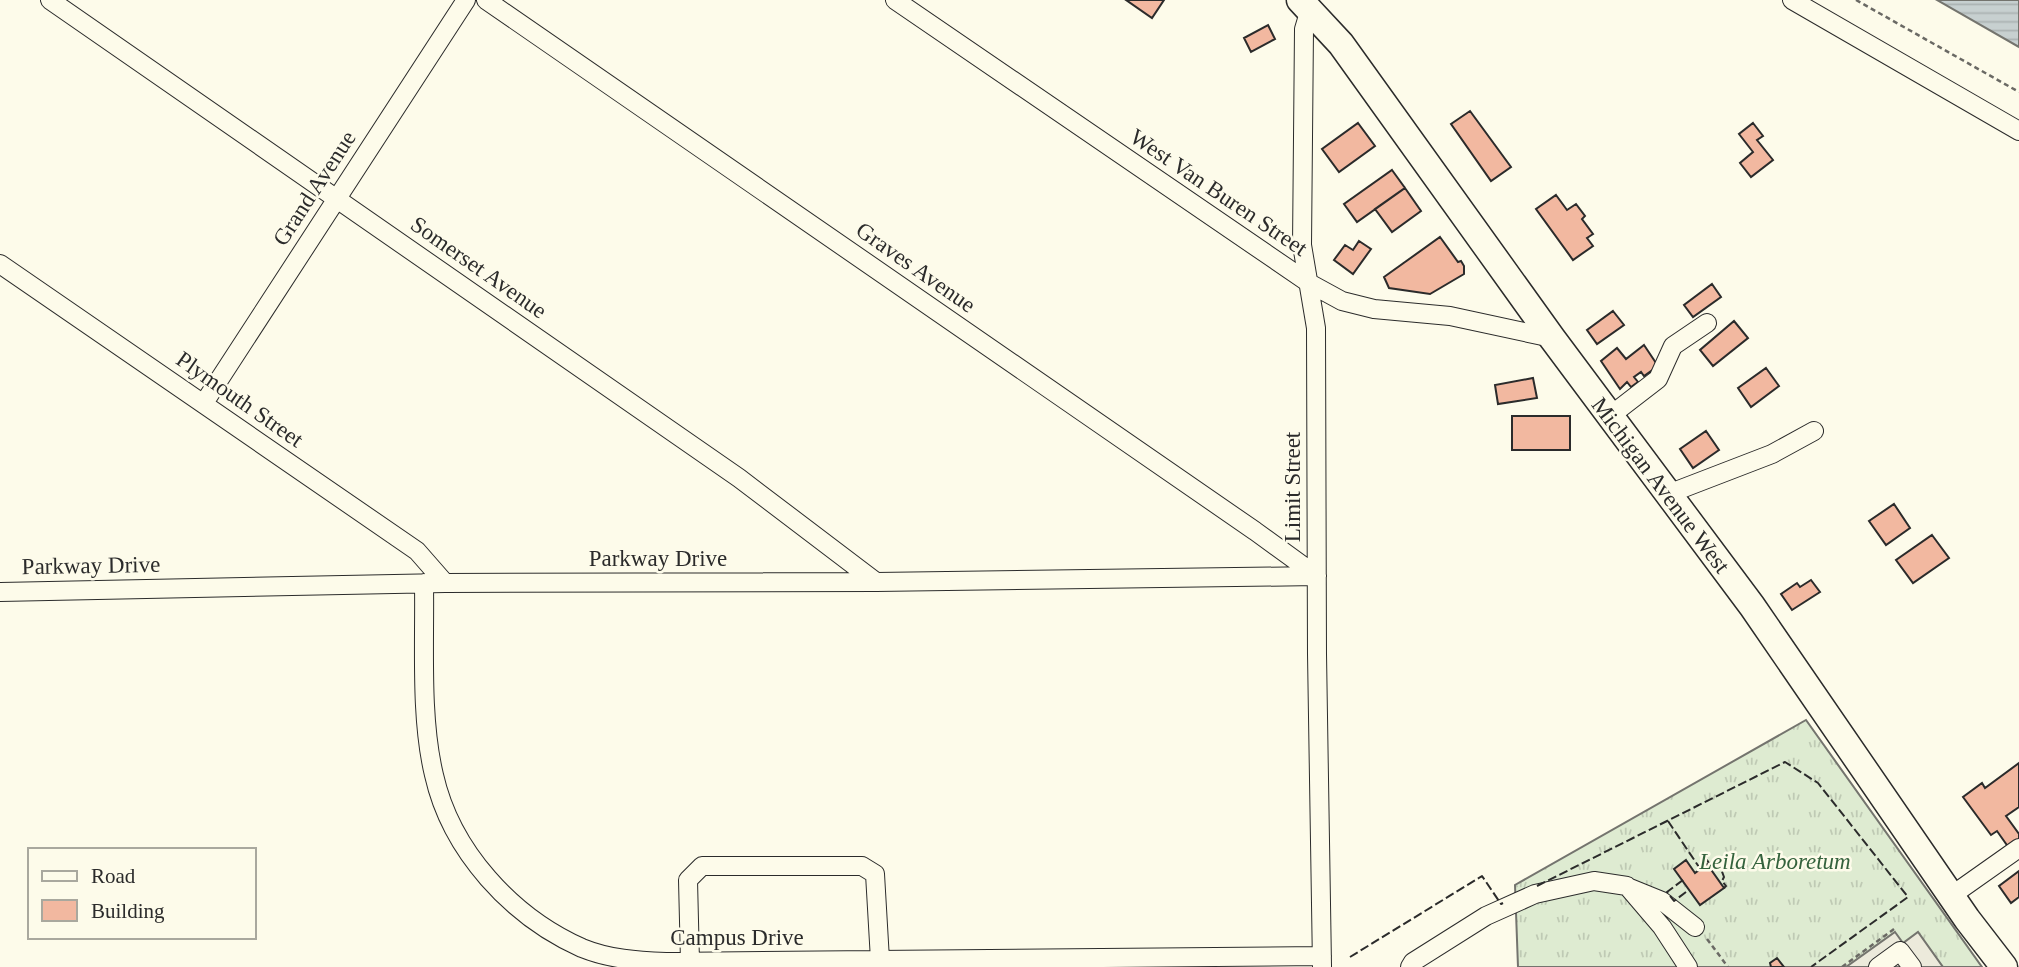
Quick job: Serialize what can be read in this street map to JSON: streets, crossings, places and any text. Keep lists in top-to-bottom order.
{
  "streets": {
    "highway": ["Michigan Avenue West"],
    "street": [
      "Grand Avenue",
      "West Van Buren Street",
      "Somerset Avenue",
      "Graves Avenue",
      "Plymouth Street",
      "Limit Street",
      "Parkway Drive",
      "Campus Drive"
    ]
  },
  "crossings": [
    ["Grand Avenue", "Somerset Avenue"],
    ["Grand Avenue", "Plymouth Street"],
    ["West Van Buren Street", "Michigan Avenue West"],
    ["West Van Buren Street", "Limit Street"],
    ["Somerset Avenue", "Parkway Drive"],
    ["Graves Avenue", "Limit Street"],
    ["Graves Avenue", "Parkway Drive"],
    ["Plymouth Street", "Parkway Drive"],
    ["Michigan Avenue West", "Limit Street"],
    ["Limit Street", "Parkway Drive"],
    ["Limit Street", "Campus Drive"],
    ["Parkway Drive", "Campus Drive"]
  ],
  "parks": ["Leila Arboretum"],
  "legend": ["Road", "Building"]
}
